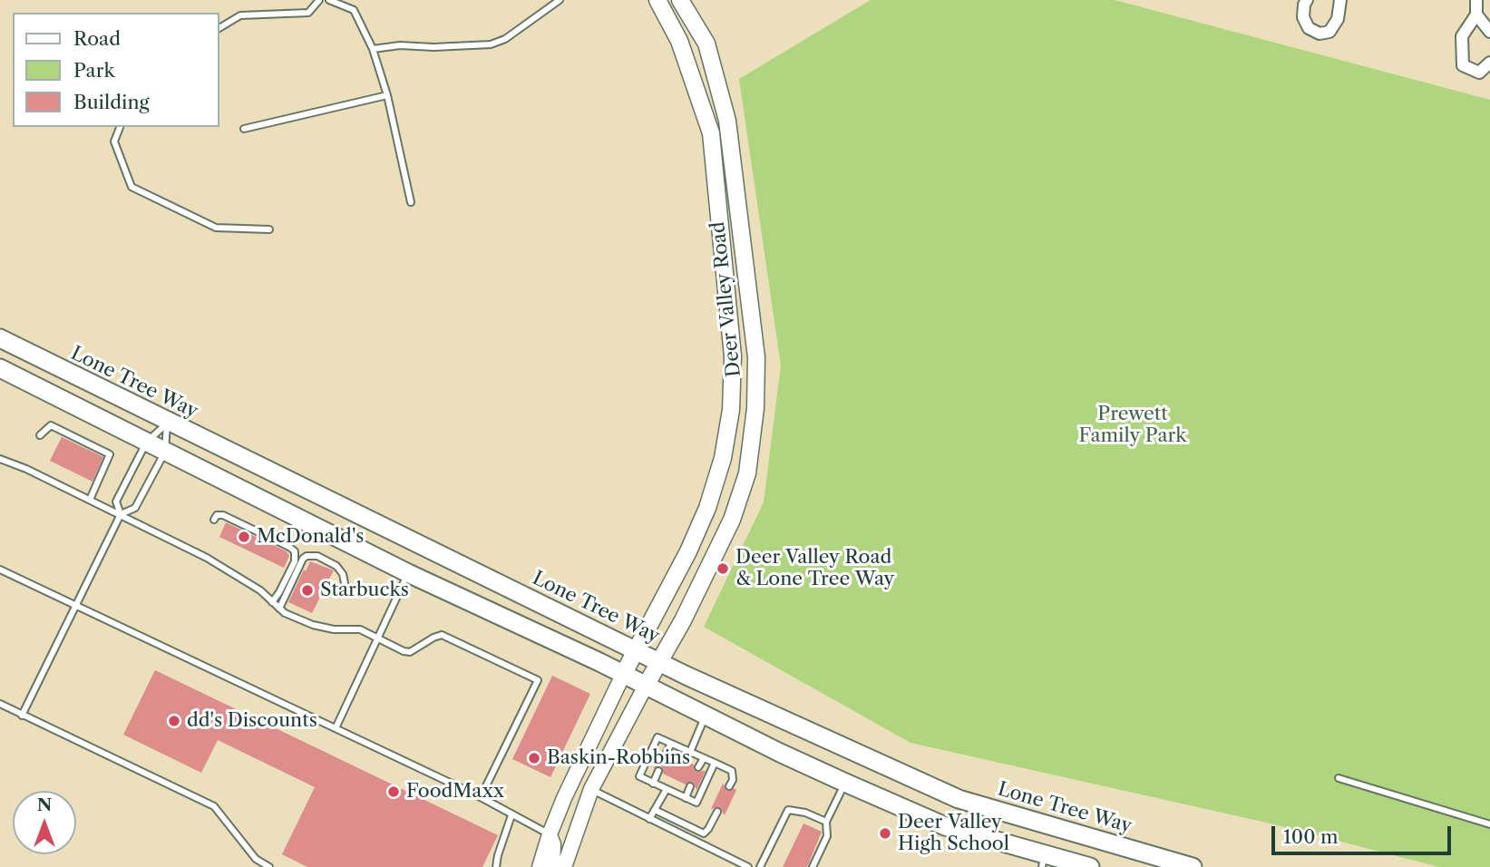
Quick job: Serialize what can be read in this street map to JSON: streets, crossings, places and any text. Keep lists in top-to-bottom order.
{
  "streets": {
    "main road": ["Deer Valley Road", "Lone Tree Way"]
  },
  "crossings": [
    ["Deer Valley Road", "Lone Tree Way"]
  ],
  "parks": ["Prewett Family Park"],
  "places": [
    "McDonald's",
    "Deer Valley Road & Lone Tree Way",
    "Starbucks",
    "dd's Discounts",
    "Baskin-Robbins",
    "FoodMaxx",
    "Deer Valley High School"
  ],
  "legend": ["Road", "Park", "Building"],
  "scale_bar": "100 m",
  "north": "top"
}
